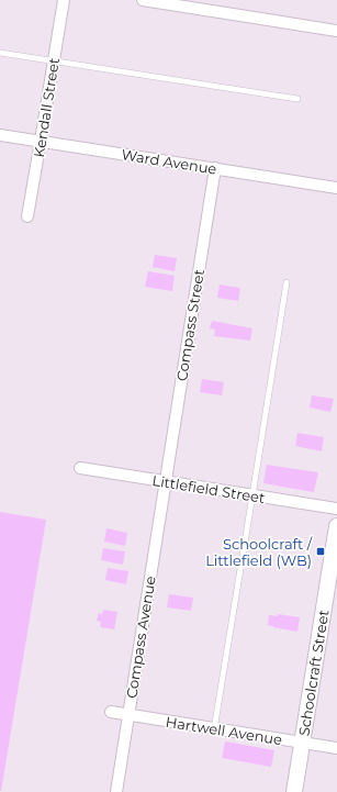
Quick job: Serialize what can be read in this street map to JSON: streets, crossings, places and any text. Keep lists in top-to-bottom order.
{
  "streets": {
    "street": [
      "Kendall Street",
      "Ward Avenue",
      "Compass Street",
      "Littlefield Street",
      "Compass Avenue",
      "Schoolcraft Street",
      "Hartwell Avenue"
    ]
  },
  "crossings": [
    ["Kendall Street", "Ward Avenue"],
    ["Ward Avenue", "Compass Street"],
    ["Compass Street", "Littlefield Street"],
    ["Compass Street", "Compass Avenue"],
    ["Littlefield Street", "Compass Avenue"],
    ["Compass Avenue", "Hartwell Avenue"],
    ["Schoolcraft Street", "Hartwell Avenue"]
  ],
  "places": {
    "transit": ["Schoolcraft / Littlefield (WB)"]
  }
}
